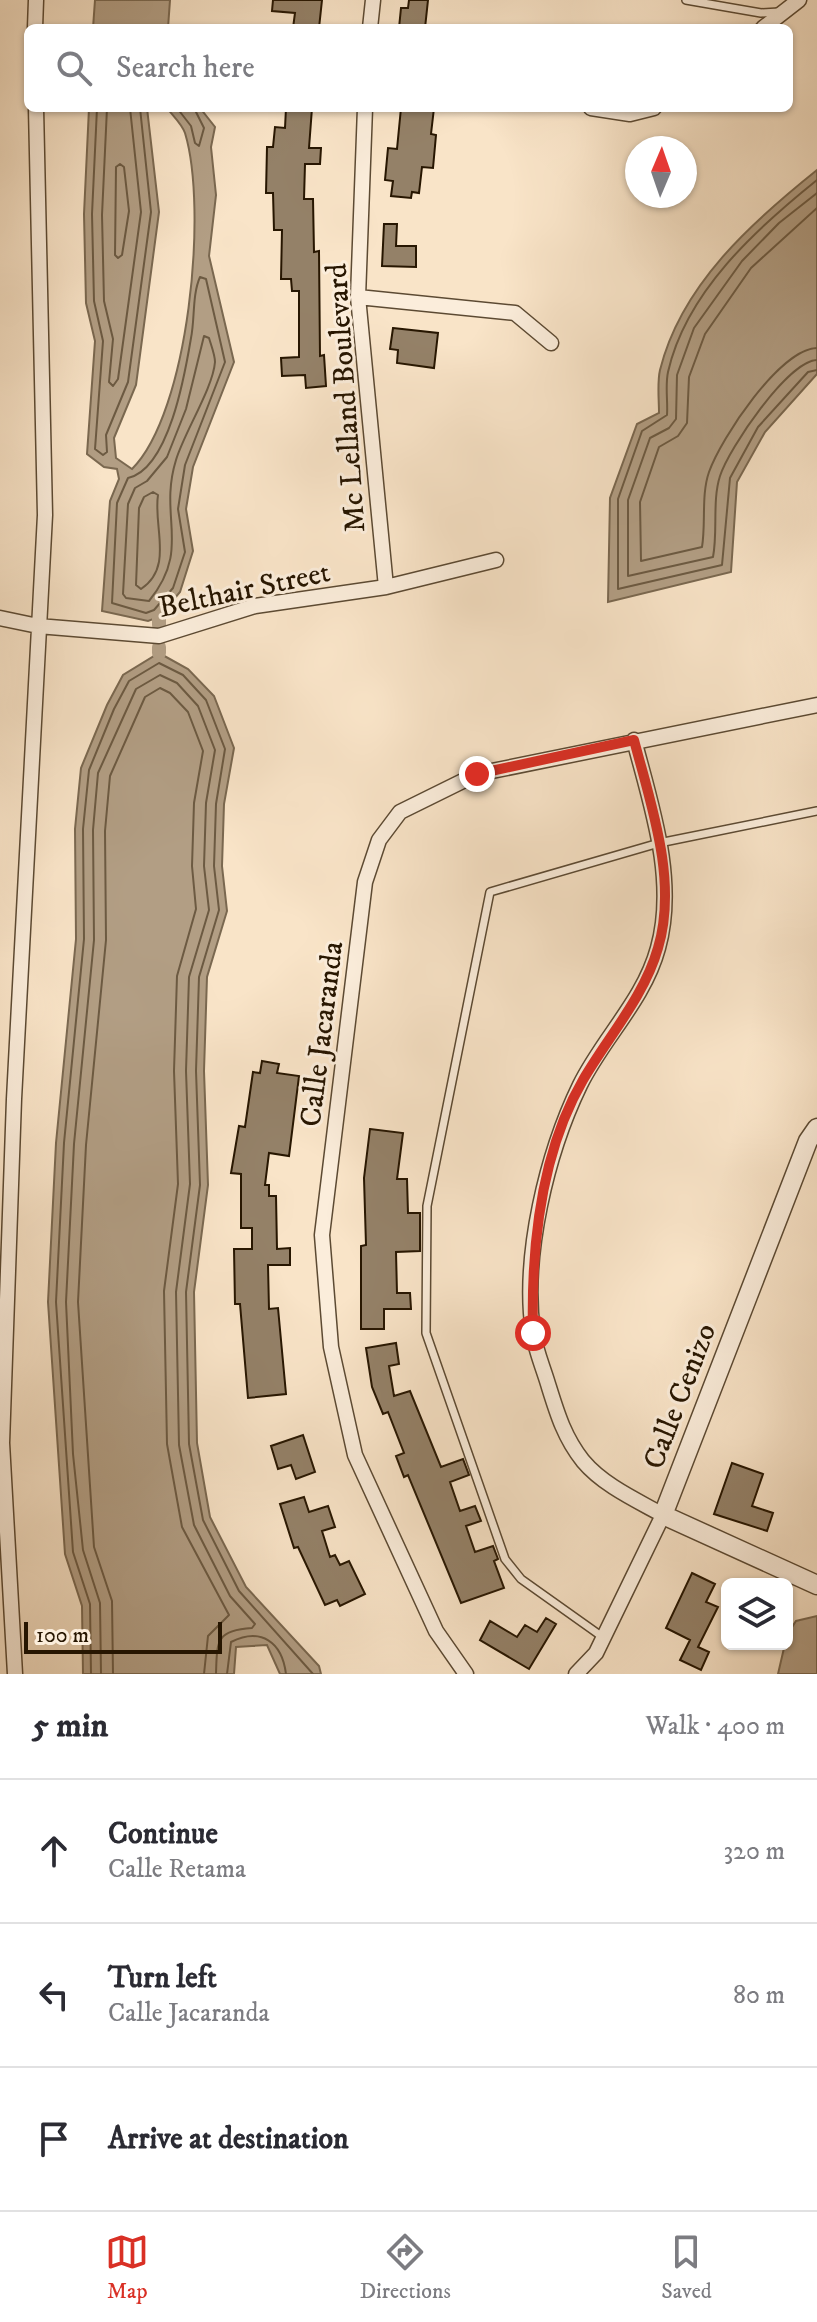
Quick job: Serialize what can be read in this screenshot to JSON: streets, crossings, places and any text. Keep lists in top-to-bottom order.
{
  "streets": {
    "street": [
      "Mc Lelland Boulevard",
      "Belthair Street",
      "Calle Jacaranda",
      "Calle Cenizo"
    ]
  },
  "crossings": [
    ["Mc Lelland Boulevard", "Belthair Street"]
  ],
  "scale_bar": "100 m",
  "north": "top",
  "page": {
    "search": "Search here",
    "scale": "100 m",
    "heading": ["5 min", "Walk · 400 m"],
    "list": [
      ["Continue", "Calle Retama", "320 m"],
      ["Turn left", "Calle Jacaranda", "80 m"],
      "Arrive at destination"
    ],
    "nav": ["Map", "Directions", "Saved"]
  }
}
